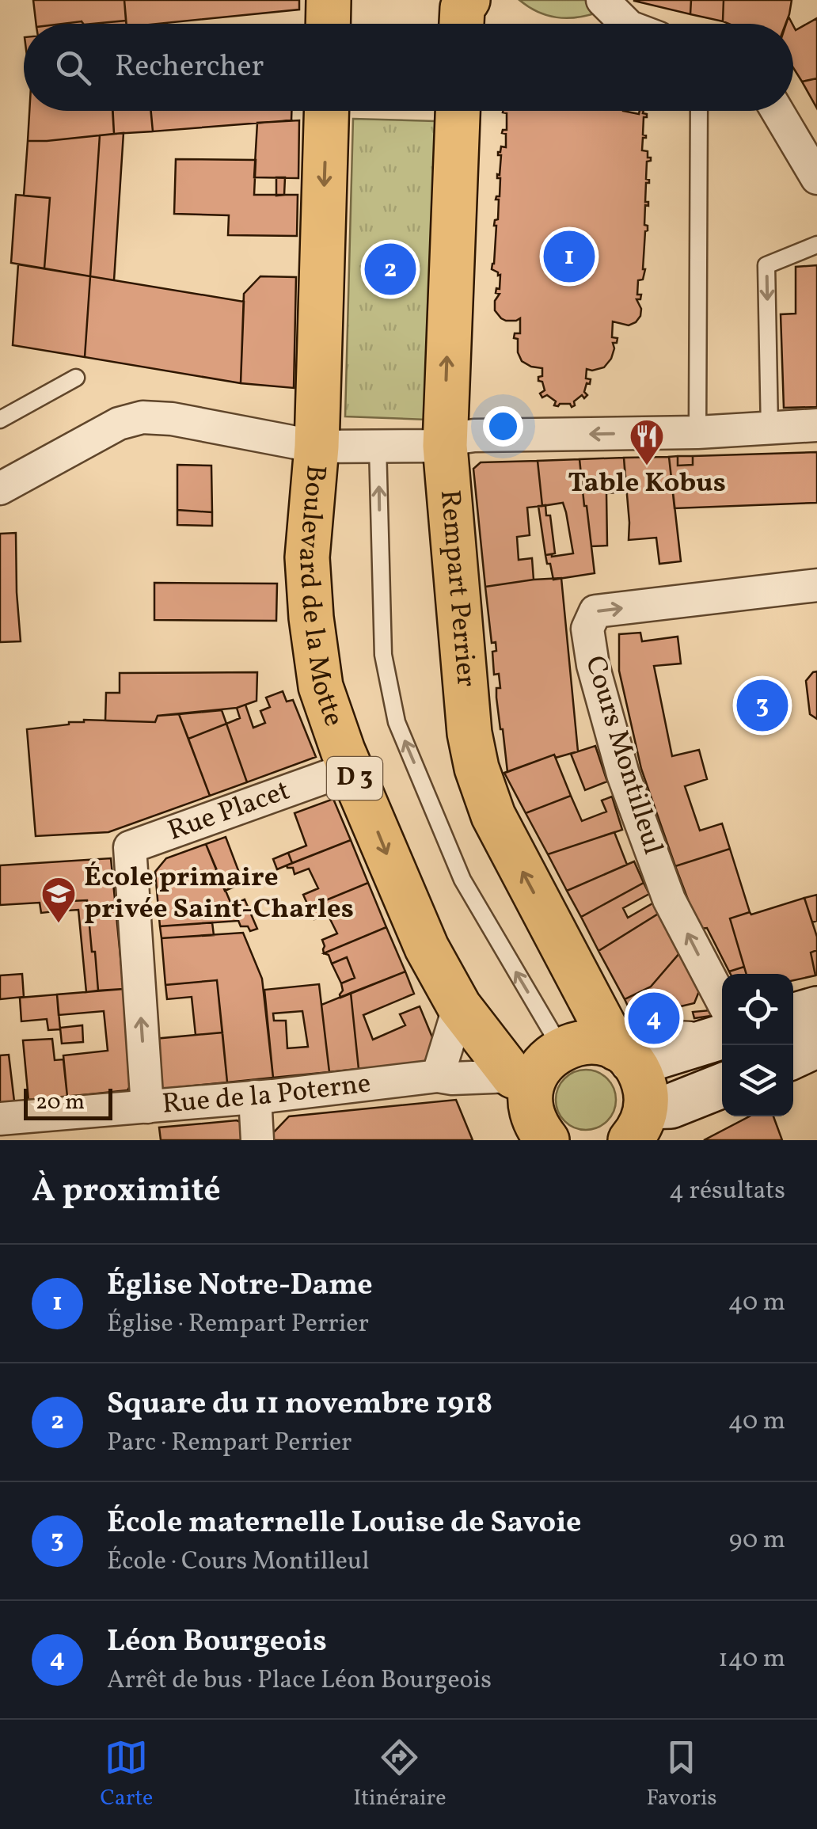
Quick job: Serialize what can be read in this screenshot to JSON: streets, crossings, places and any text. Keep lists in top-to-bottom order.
{
  "streets": {
    "main road": ["Rempart Perrier", "Boulevard de la Motte", "D 3"],
    "street": ["Cours Montilleul", "Rue Placet", "Rue de la Poterne"]
  },
  "crossings": [
    ["Boulevard de la Motte", "Rue Placet"],
    ["Boulevard de la Motte", "Rue de la Poterne"],
    ["Rue Placet", "Rue de la Poterne"]
  ],
  "one_way": ["Rempart Perrier", "Boulevard de la Motte"],
  "places": {
    "restaurant": ["Table Kobus"],
    "school or university": ["École primaire privée Saint-Charles"]
  },
  "scale_bar": "20 m",
  "page": {
    "search": "Rechercher",
    "pins": [
      "1",
      "2",
      "3",
      "4"
    ],
    "scale": "20 m",
    "heading": ["À proximité", "4 résultats"],
    "list": [
      {
        "mark": "1",
        "name": "Église Notre-Dame",
        "note": "Église · Rempart Perrier",
        "value": "40 m"
      },
      {
        "mark": "2",
        "name": "Square du 11 novembre 1918",
        "note": "Parc · Rempart Perrier",
        "value": "40 m"
      },
      {
        "mark": "3",
        "name": "École maternelle Louise de Savoie",
        "note": "École · Cours Montilleul",
        "value": "90 m"
      },
      {
        "mark": "4",
        "name": "Léon Bourgeois",
        "note": "Arrêt de bus · Place Léon Bourgeois",
        "value": "140 m"
      }
    ],
    "nav": ["Carte", "Itinéraire", "Favoris"]
  }
}
